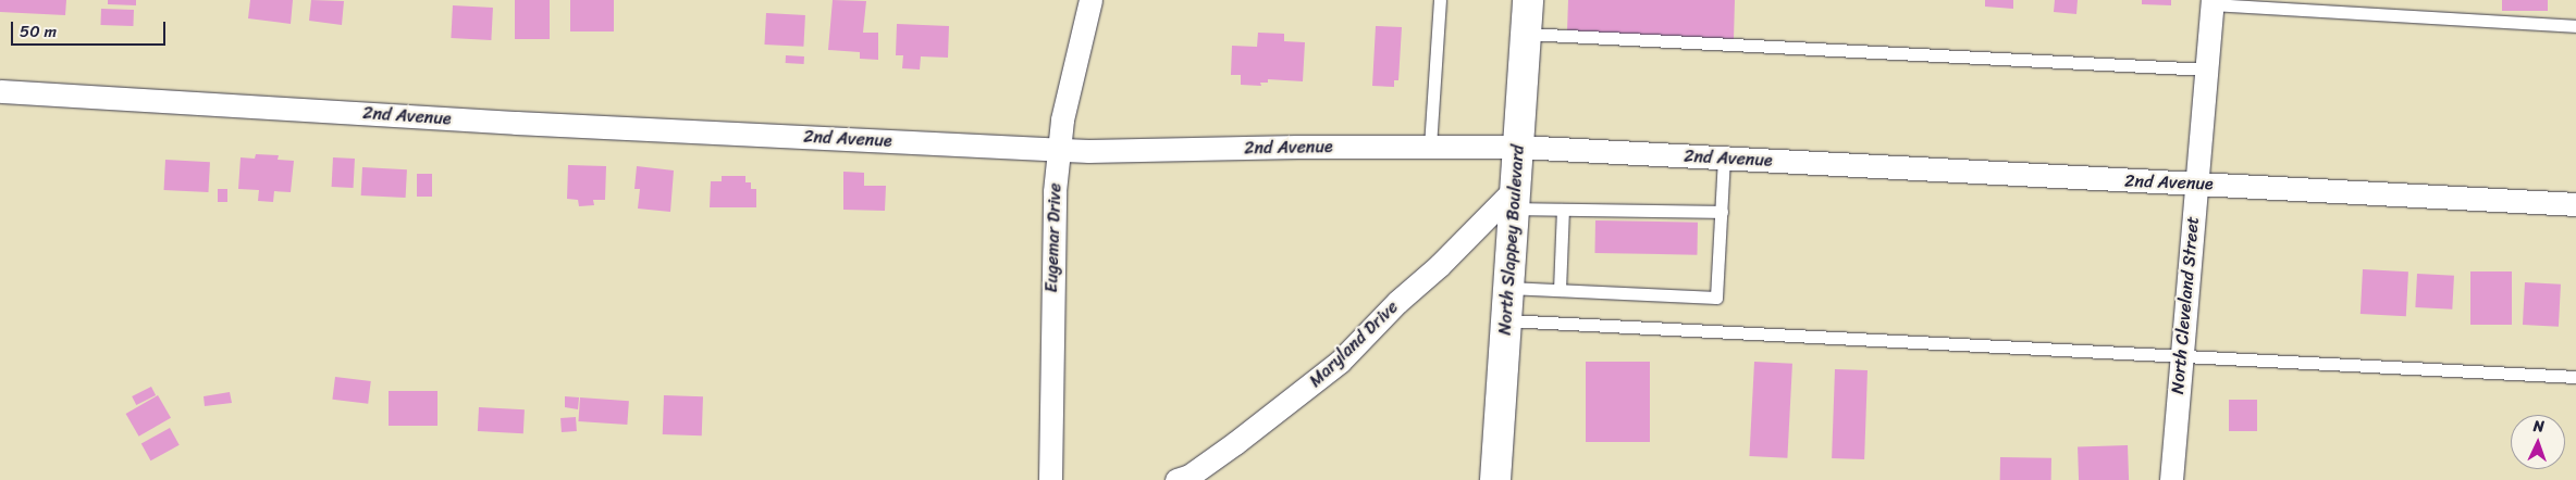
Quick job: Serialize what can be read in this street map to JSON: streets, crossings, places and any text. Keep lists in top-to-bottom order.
{
  "streets": {
    "main road": ["North Slappey Boulevard"],
    "street": [
      "2nd Avenue",
      "Eugemar Drive",
      "North Cleveland Street",
      "Maryland Drive"
    ]
  },
  "crossings": [
    ["2nd Avenue", "Eugemar Drive"],
    ["2nd Avenue", "North Slappey Boulevard"],
    ["2nd Avenue", "North Cleveland Street"],
    ["North Slappey Boulevard", "Maryland Drive"]
  ],
  "scale_bar": "50 m",
  "north": "top"
}
